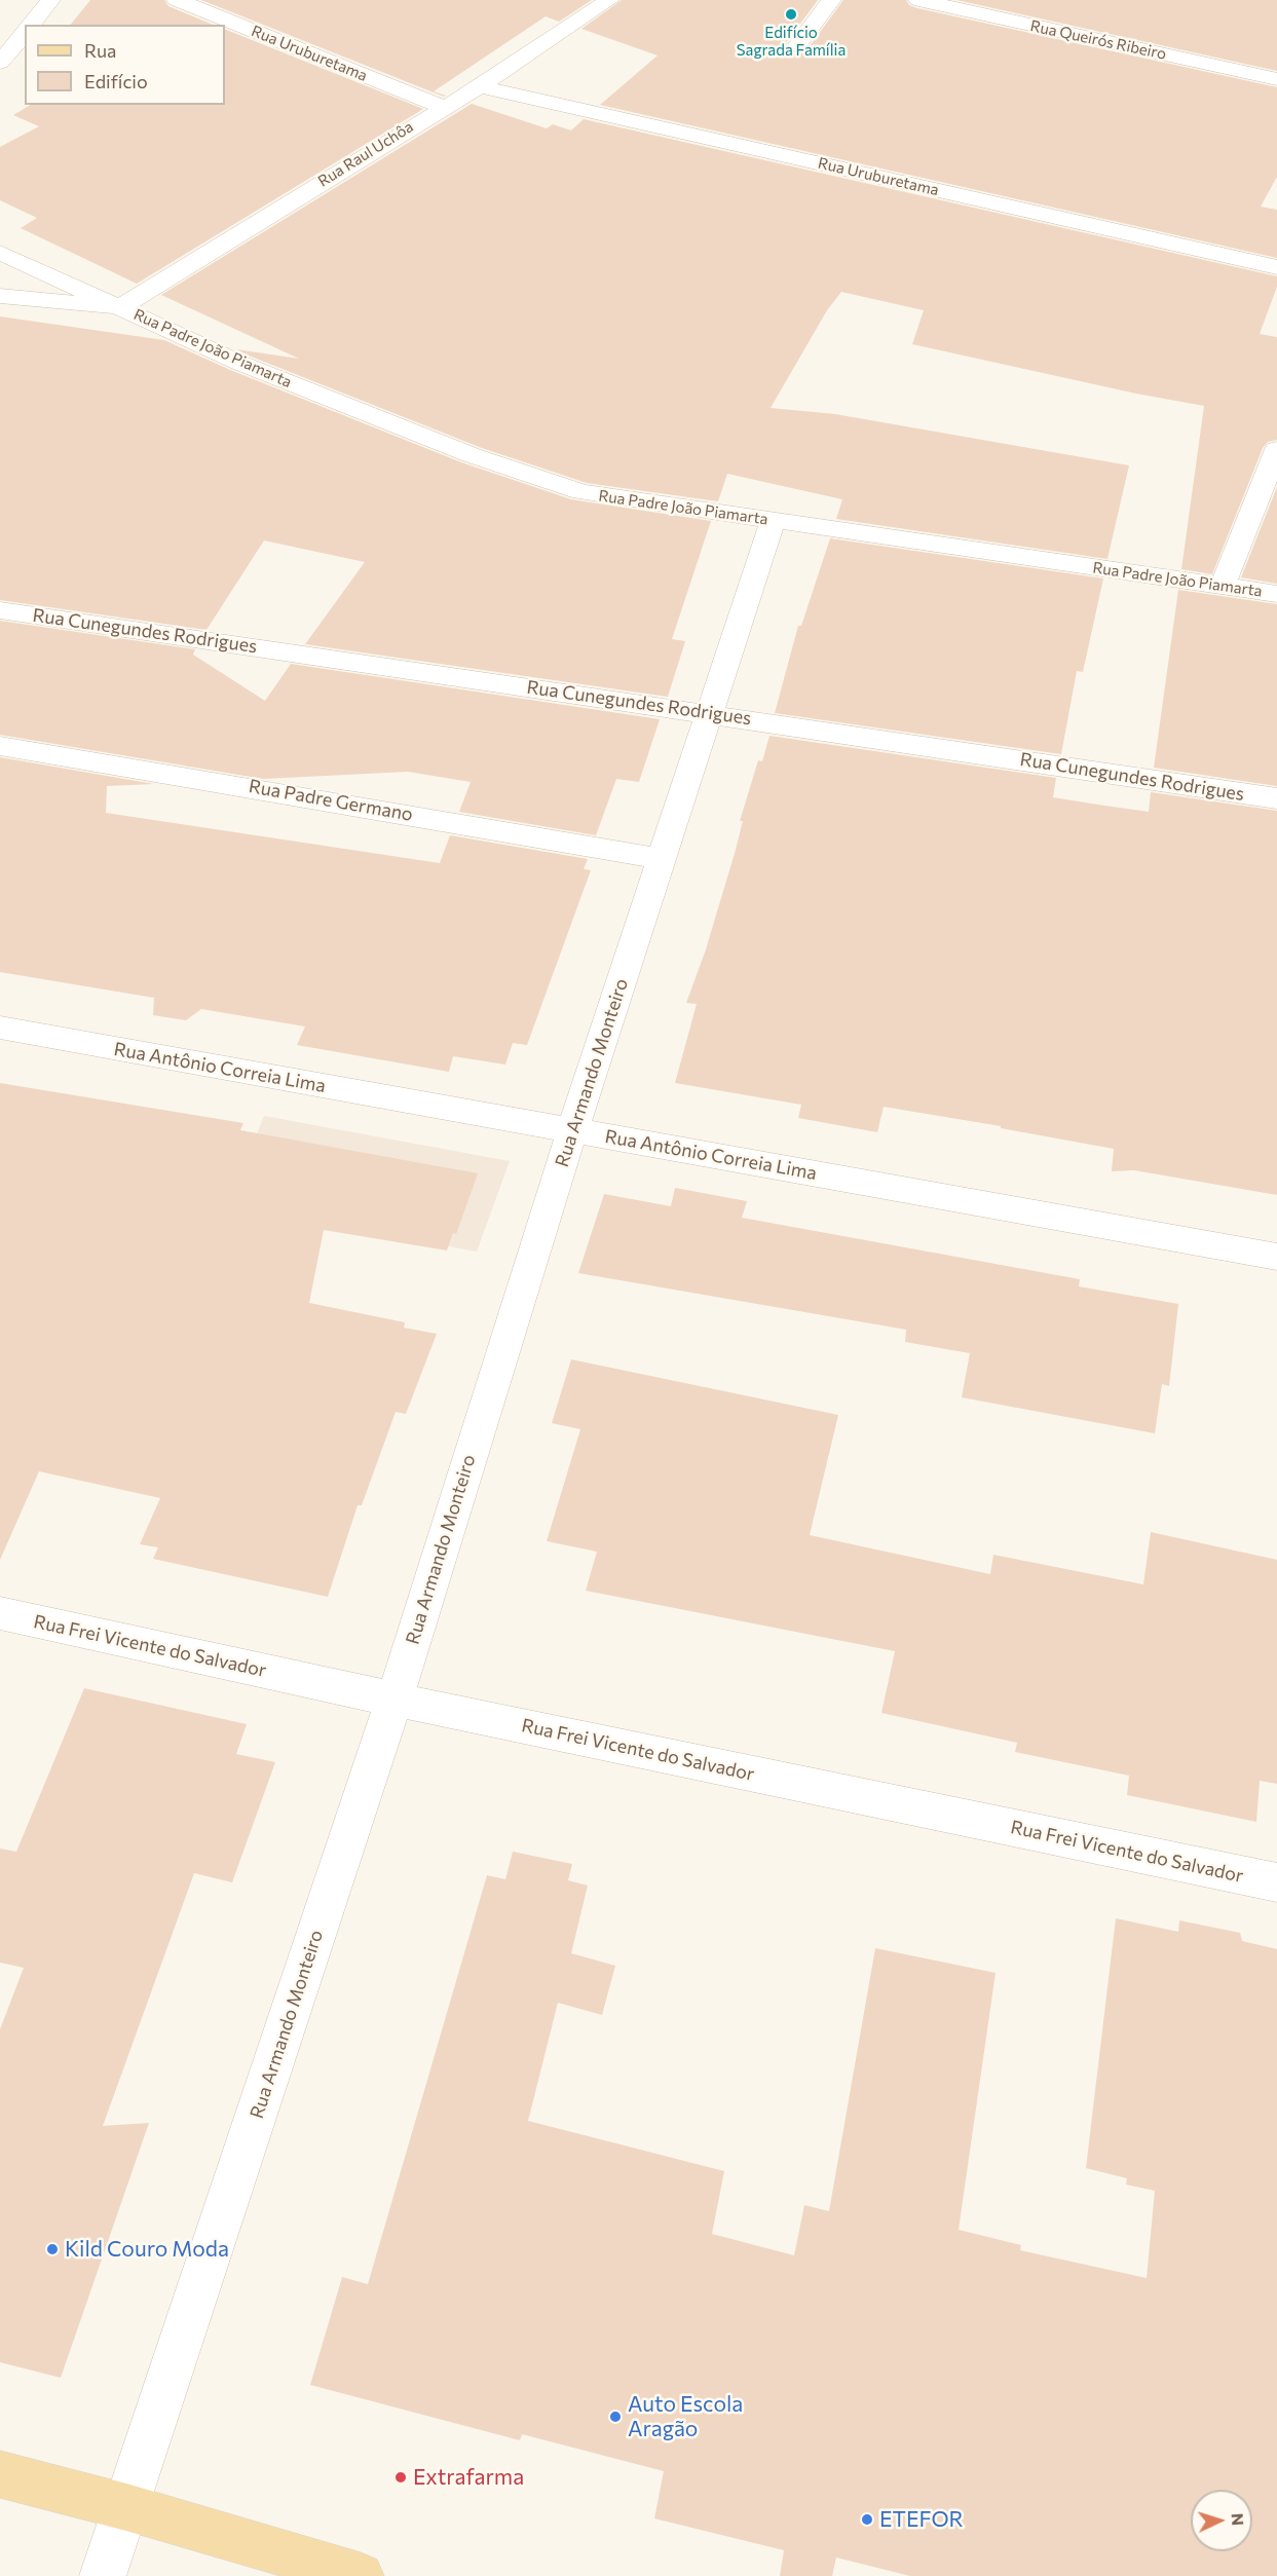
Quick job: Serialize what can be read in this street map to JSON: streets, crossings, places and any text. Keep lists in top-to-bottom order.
{
  "streets": {
    "street": [
      "Rua Queirós Ribeiro",
      "Rua Uruburetama",
      "Rua Raul Uchôa",
      "Rua Padre João Piamarta",
      "Rua Cunegundes Rodrigues",
      "Rua Padre Germano",
      "Rua Antônio Correia Lima",
      "Rua Armando Monteiro",
      "Rua Frei Vicente do Salvador"
    ]
  },
  "crossings": [
    ["Rua Uruburetama", "Rua Raul Uchôa"],
    ["Rua Raul Uchôa", "Rua Padre João Piamarta"],
    ["Rua Padre João Piamarta", "Rua Armando Monteiro"],
    ["Rua Cunegundes Rodrigues", "Rua Armando Monteiro"],
    ["Rua Padre Germano", "Rua Armando Monteiro"],
    ["Rua Antônio Correia Lima", "Rua Armando Monteiro"],
    ["Rua Armando Monteiro", "Rua Frei Vicente do Salvador"]
  ],
  "places": [
    "Edifício Sagrada Família",
    "Kild Couro Moda",
    "Auto Escola Aragão",
    "Extrafarma",
    "ETEFOR"
  ],
  "legend": ["Rua", "Edifício"],
  "north": "right"
}
